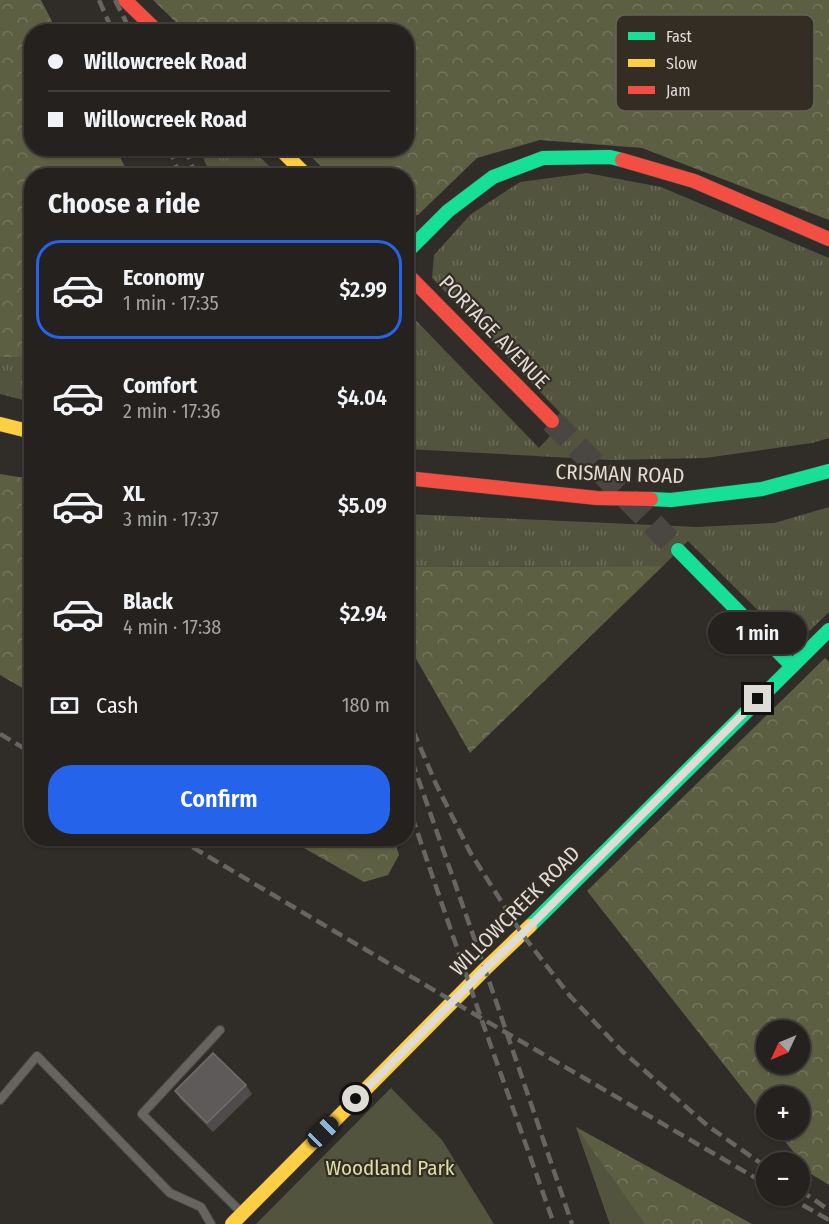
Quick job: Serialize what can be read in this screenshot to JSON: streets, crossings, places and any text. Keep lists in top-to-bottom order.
{
  "streets": {
    "street": ["PORTAGE AVENUE", "CRISMAN ROAD", "WILLOWCREEK ROAD"]
  },
  "parks": ["Woodland Park"],
  "legend": ["Fast", "Slow", "Jam"],
  "north": "bottom left",
  "page": {
    "banner": ["Willowcreek Road", "Willowcreek Road"],
    "heading": "Choose a ride",
    "list": [
      {
        "name": "Economy",
        "note": "1 min · 17:35",
        "value": "$2.99"
      },
      {
        "name": "Comfort",
        "note": "2 min · 17:36",
        "value": "$4.04"
      },
      {
        "name": "XL",
        "note": "3 min · 17:37",
        "value": "$5.09"
      },
      {
        "name": "Black",
        "note": "4 min · 17:38",
        "value": "$2.94"
      }
    ],
    "bubble": "1 min",
    "pay": ["Cash", "180 m"],
    "buttons": "Confirm",
    "map_buttons": ["+", "−"]
  }
}
